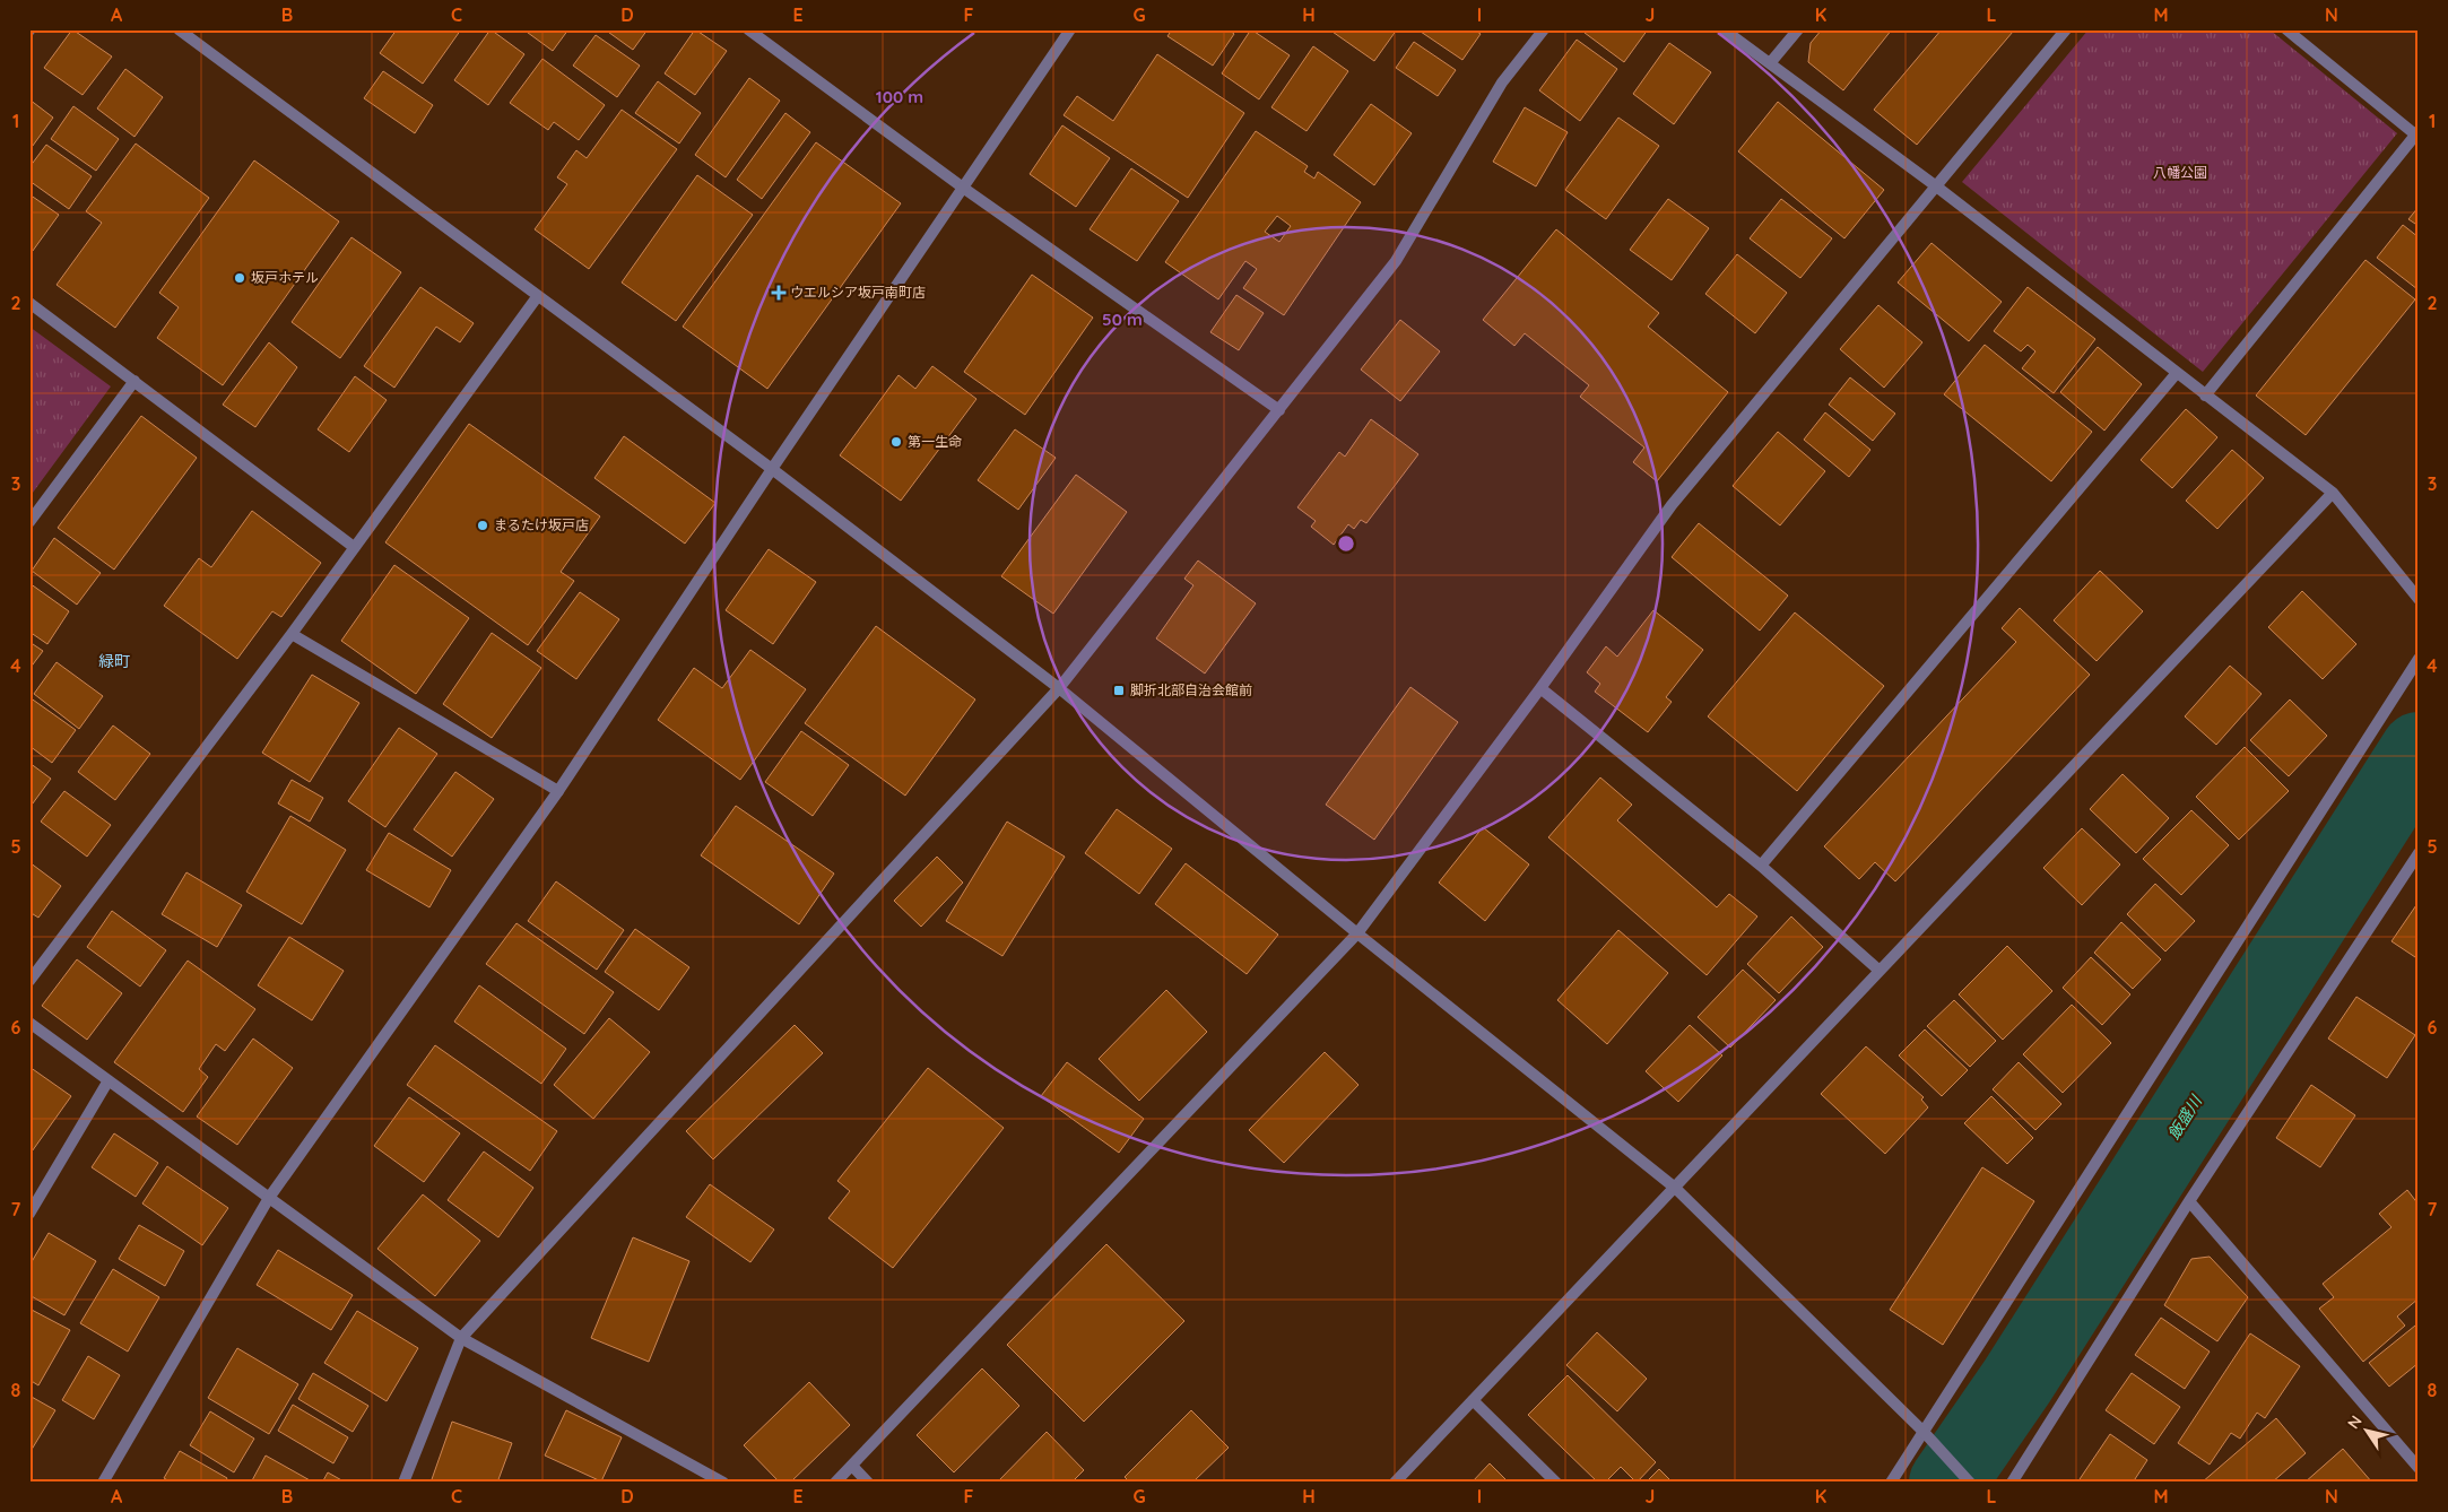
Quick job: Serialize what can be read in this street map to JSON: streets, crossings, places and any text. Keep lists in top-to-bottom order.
{
  "districts": ["緑町"],
  "water": ["飯盛川"],
  "parks": ["八幡公園"],
  "places": {
    "other": ["坂戸ホテル", "第一生命", "まるたけ坂戸店"],
    "health": ["ウエルシア坂戸南町店"],
    "transit": ["脚折北部自治会館前"]
  },
  "north": "top left",
  "grid": {
    "columns": [
      "A",
      "B",
      "C",
      "D",
      "E",
      "F",
      "G",
      "H",
      "I",
      "J",
      "K",
      "L",
      "M",
      "N"
    ],
    "rows": [
      "1",
      "2",
      "3",
      "4",
      "5",
      "6",
      "7",
      "8"
    ]
  },
  "rings": ["100 m", "50 m"]
}
